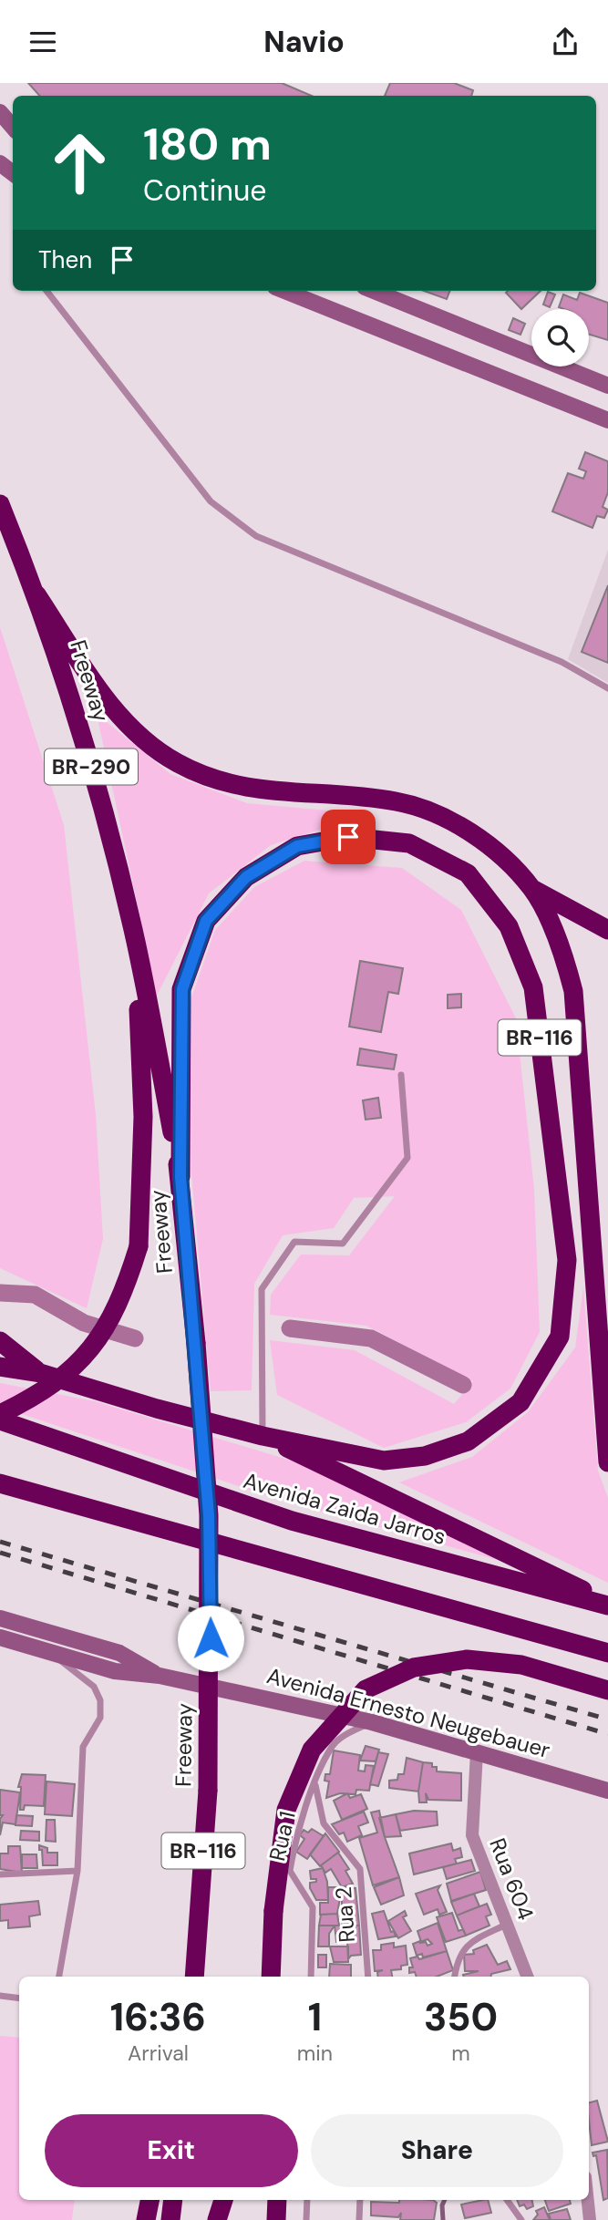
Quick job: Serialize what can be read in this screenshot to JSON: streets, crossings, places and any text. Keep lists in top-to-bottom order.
{
  "streets": {
    "highway": [
      "Freeway",
      "BR-290",
      "BR-116",
      "Avenida Zaida Jarros"
    ],
    "main road": ["Avenida Ernesto Neugebauer"],
    "street": ["Rua 604"],
    "lane": ["Rua 1", "Rua 2"]
  },
  "crossings": [
    ["Freeway", "BR-116"],
    ["Avenida Ernesto Neugebauer", "Rua 1"],
    ["Avenida Ernesto Neugebauer", "Rua 604"],
    ["Rua 1", "Rua 2"]
  ],
  "page": {
    "header": "Navio",
    "turn": ["180 m", "Continue"],
    "then": "Then",
    "eta": [
      "16:36",
      "Arrival",
      "1",
      "min",
      "350",
      "m"
    ],
    "buttons": ["Exit", "Share"]
  }
}
